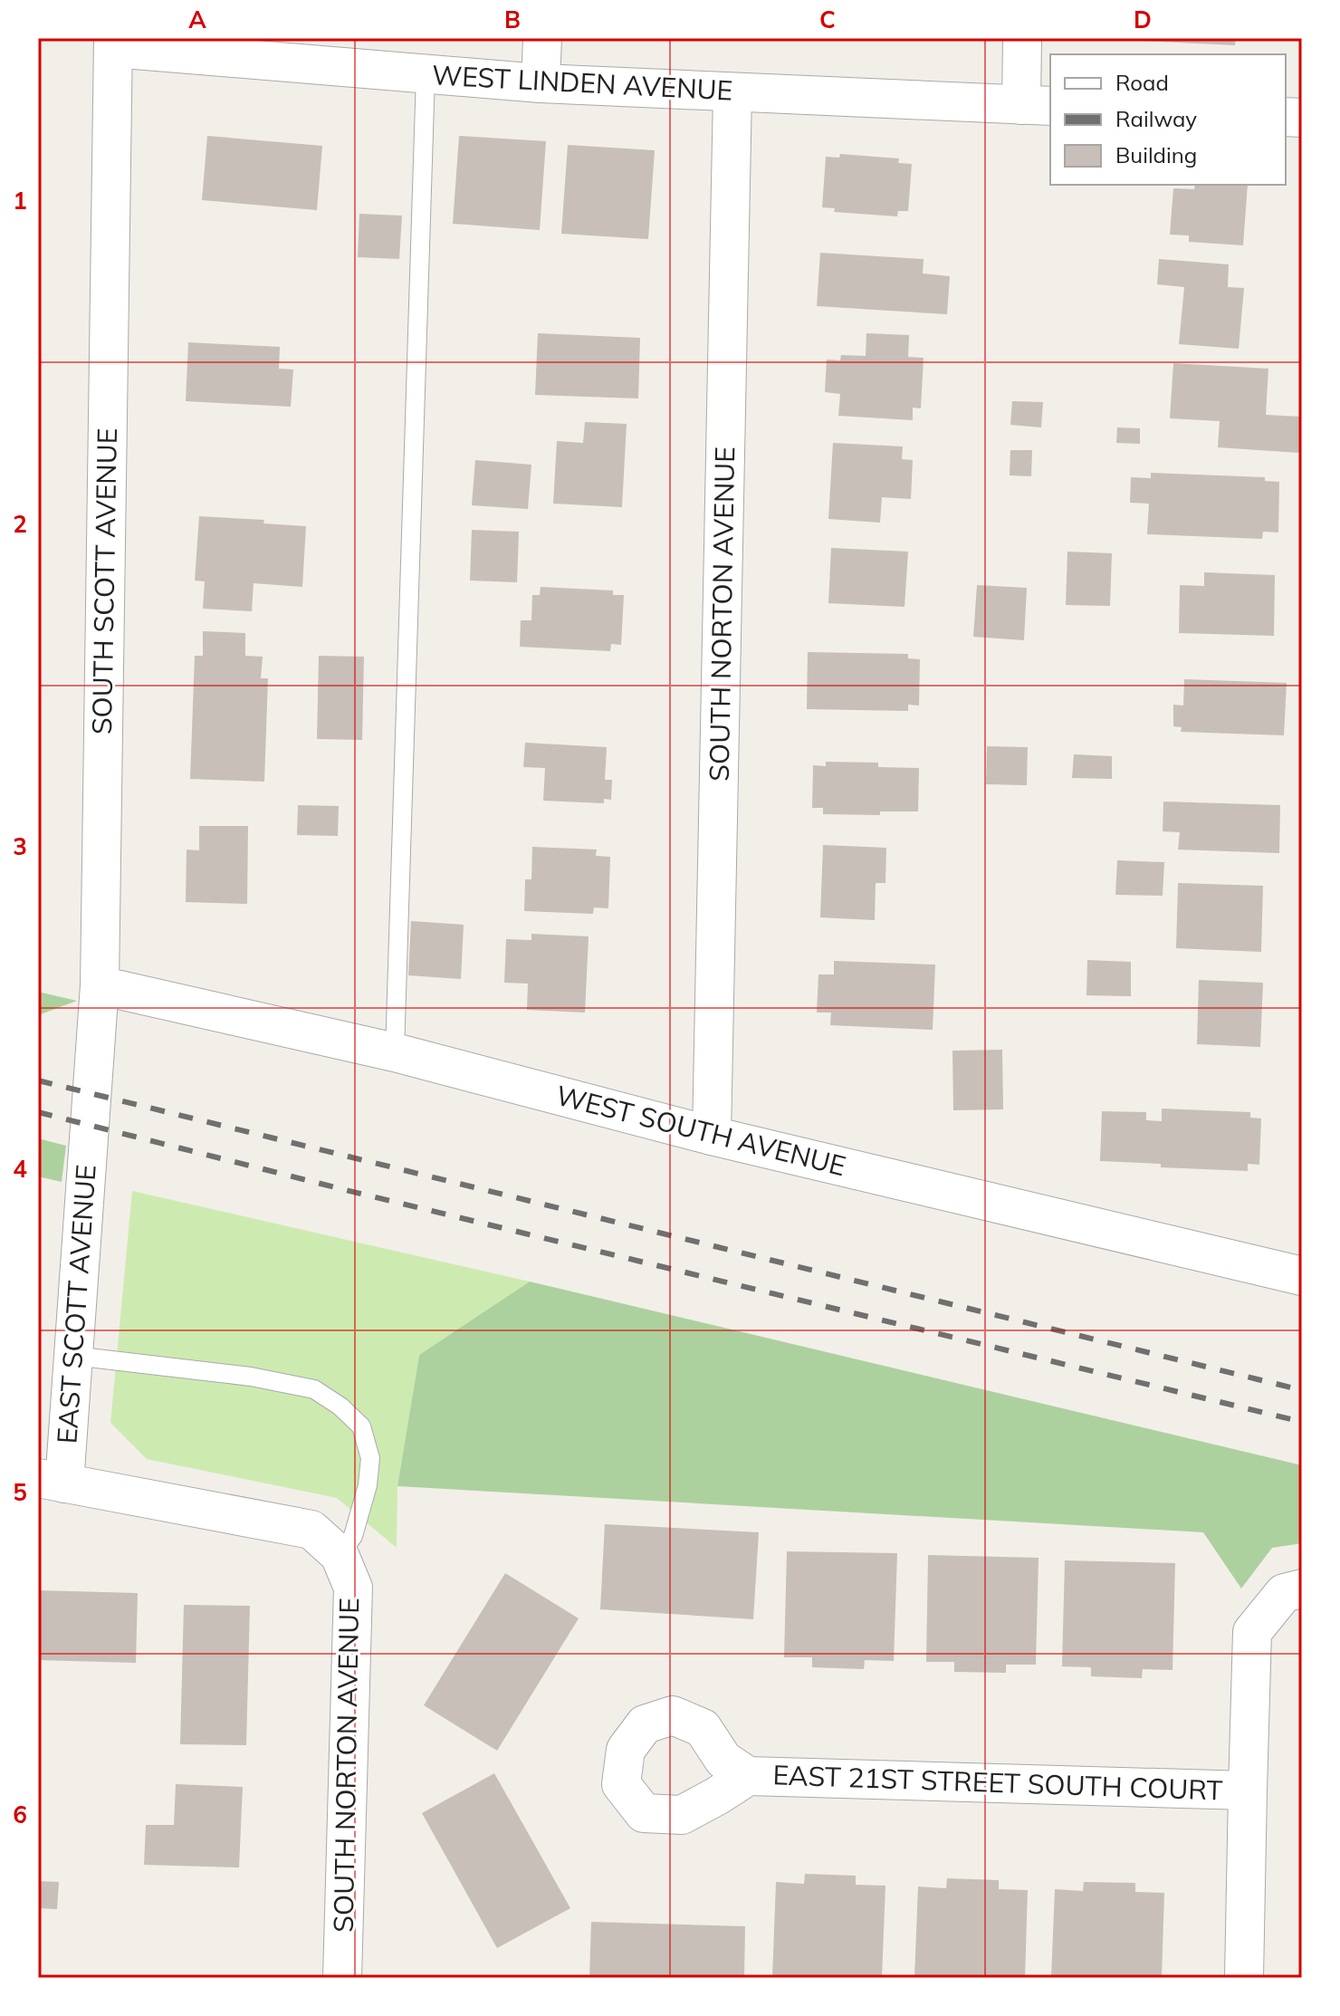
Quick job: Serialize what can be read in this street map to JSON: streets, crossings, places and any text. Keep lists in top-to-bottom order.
{
  "streets": {
    "street": [
      "WEST LINDEN AVENUE",
      "SOUTH SCOTT AVENUE",
      "SOUTH NORTON AVENUE",
      "WEST SOUTH AVENUE",
      "EAST SCOTT AVENUE",
      "EAST 21ST STREET SOUTH COURT"
    ]
  },
  "crossings": [
    ["WEST LINDEN AVENUE", "SOUTH SCOTT AVENUE"],
    ["WEST LINDEN AVENUE", "SOUTH NORTON AVENUE"],
    ["SOUTH SCOTT AVENUE", "WEST SOUTH AVENUE"],
    ["SOUTH SCOTT AVENUE", "EAST SCOTT AVENUE"],
    ["SOUTH NORTON AVENUE", "WEST SOUTH AVENUE"]
  ],
  "legend": ["Road", "Railway", "Building"],
  "grid": {
    "columns": [
      "A",
      "B",
      "C",
      "D"
    ],
    "rows": [
      "1",
      "2",
      "3",
      "4",
      "5",
      "6"
    ]
  }
}
